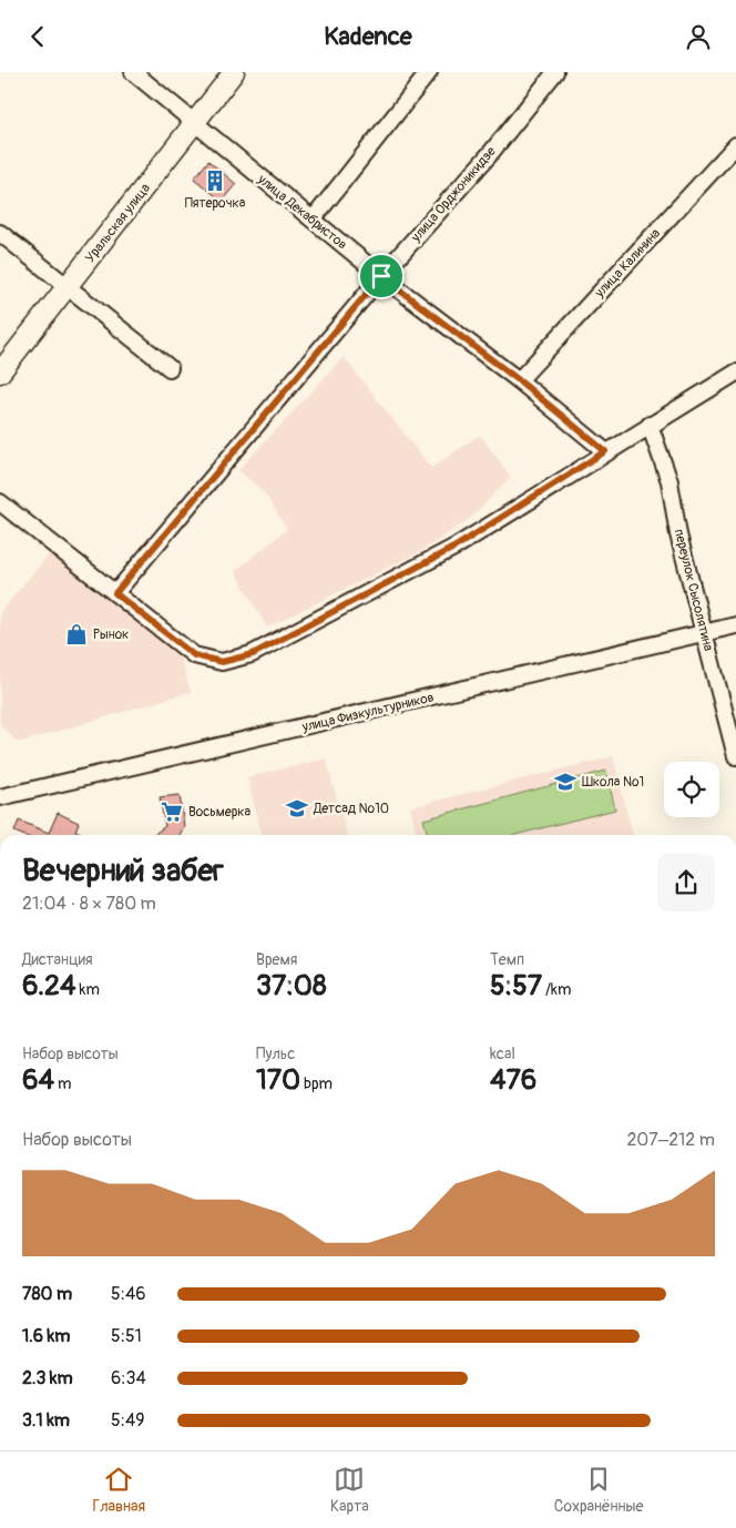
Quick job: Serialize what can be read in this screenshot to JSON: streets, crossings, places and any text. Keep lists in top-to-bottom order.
{
  "streets": {
    "main road": ["Уральская улица"],
    "street": [
      "улица Орджоникидзе",
      "улица Декабристов",
      "улица Калинина",
      "переулок Сысолятина",
      "улица Физкультурников"
    ]
  },
  "crossings": [
    ["улица Орджоникидзе", "улица Декабристов"],
    ["улица Декабристов", "Уральская улица"],
    ["улица Декабристов", "улица Калинина"],
    ["переулок Сысолятина", "улица Физкультурников"]
  ],
  "places": {
    "building": ["Пятерочка"],
    "shop": ["Рынок"],
    "school or university": ["Школа №1", "Детсад №10"],
    "supermarket": ["Восьмерка"]
  },
  "page": {
    "header": "Kadence",
    "heading": ["Вечерний забег", "21:04 · 8 × 780 m"],
    "stats": [
      ["Дистанция", "6.24 km"],
      ["Время", "37:08"],
      ["Темп", "5:57 /km"],
      ["Набор высоты", "64 m"],
      ["Пульс", "170 bpm"],
      ["kcal", "476"]
    ],
    "chart": ["Набор высоты", "207–212 m"],
    "list": [
      {
        "name": "780 m",
        "note": "5:46"
      },
      {
        "name": "1.6 km",
        "note": "5:51"
      },
      {
        "name": "2.3 km",
        "note": "6:34"
      },
      {
        "name": "3.1 km",
        "note": "5:49"
      }
    ],
    "tabs": ["Главная", "Карта", "Сохранённые"]
  }
}
